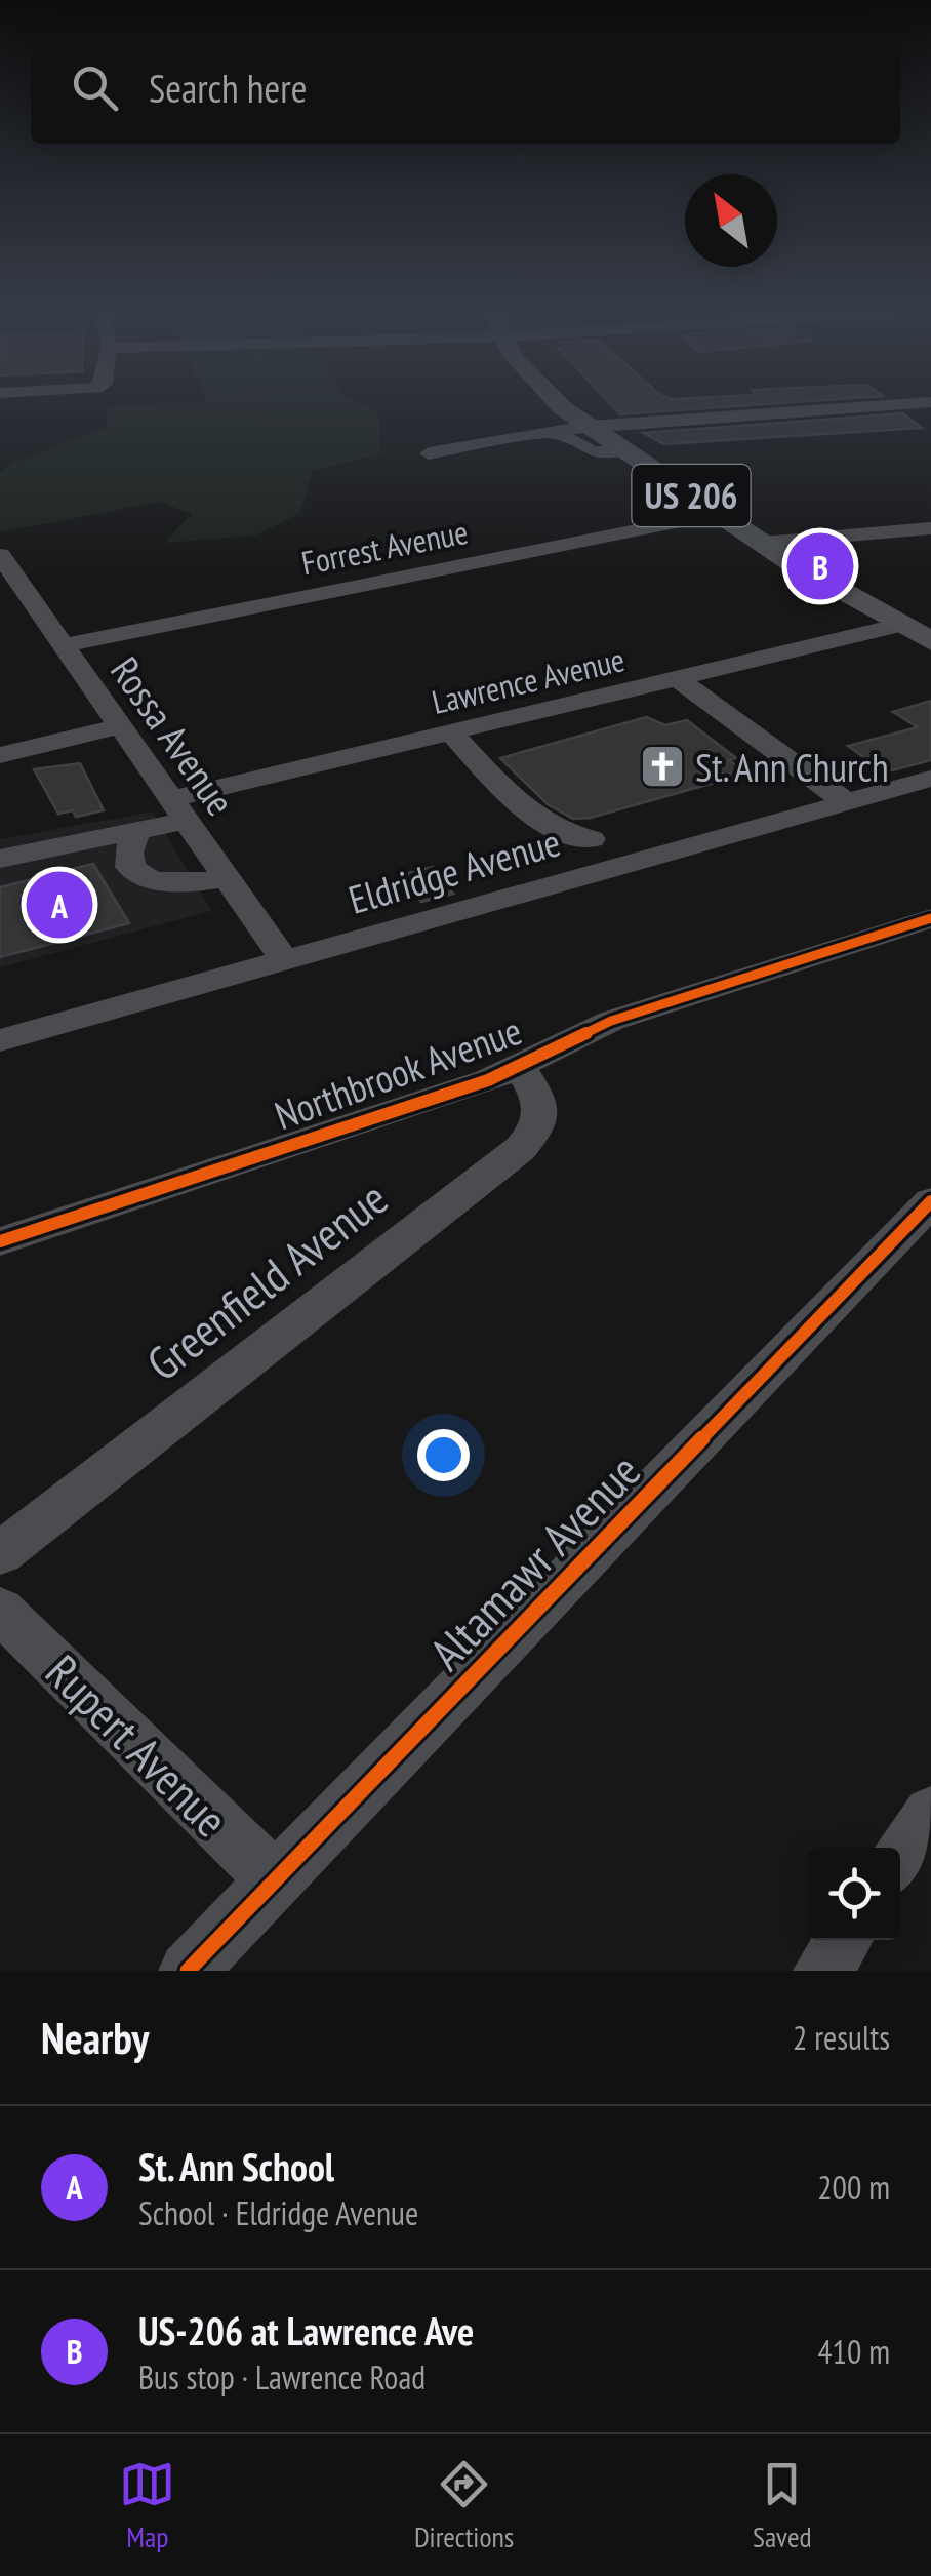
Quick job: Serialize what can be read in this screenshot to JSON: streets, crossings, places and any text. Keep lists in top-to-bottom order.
{
  "streets": {
    "main road": ["US 206"],
    "street": [
      "Forrest Avenue",
      "Lawrence Avenue",
      "Rossa Avenue",
      "Eldridge Avenue",
      "Northbrook Avenue",
      "Greenfield Avenue",
      "Altamawr Avenue",
      "Rupert Avenue"
    ]
  },
  "crossings": [
    ["US 206", "Forrest Avenue"],
    ["US 206", "Lawrence Avenue"],
    ["Forrest Avenue", "Rossa Avenue"],
    ["Lawrence Avenue", "Rossa Avenue"],
    ["Rossa Avenue", "Eldridge Avenue"],
    ["Northbrook Avenue", "Greenfield Avenue"],
    ["Altamawr Avenue", "Rupert Avenue"]
  ],
  "places": {
    "church": ["St. Ann Church"]
  },
  "north": "top left",
  "page": {
    "search": "Search here",
    "pins": ["B", "A"],
    "heading": ["Nearby", "2 results"],
    "list": [
      {
        "mark": "A",
        "name": "St. Ann School",
        "note": "School · Eldridge Avenue",
        "value": "200 m"
      },
      {
        "mark": "B",
        "name": "US-206 at Lawrence Ave",
        "note": "Bus stop · Lawrence Road",
        "value": "410 m"
      }
    ],
    "nav": ["Map", "Directions", "Saved"]
  }
}
